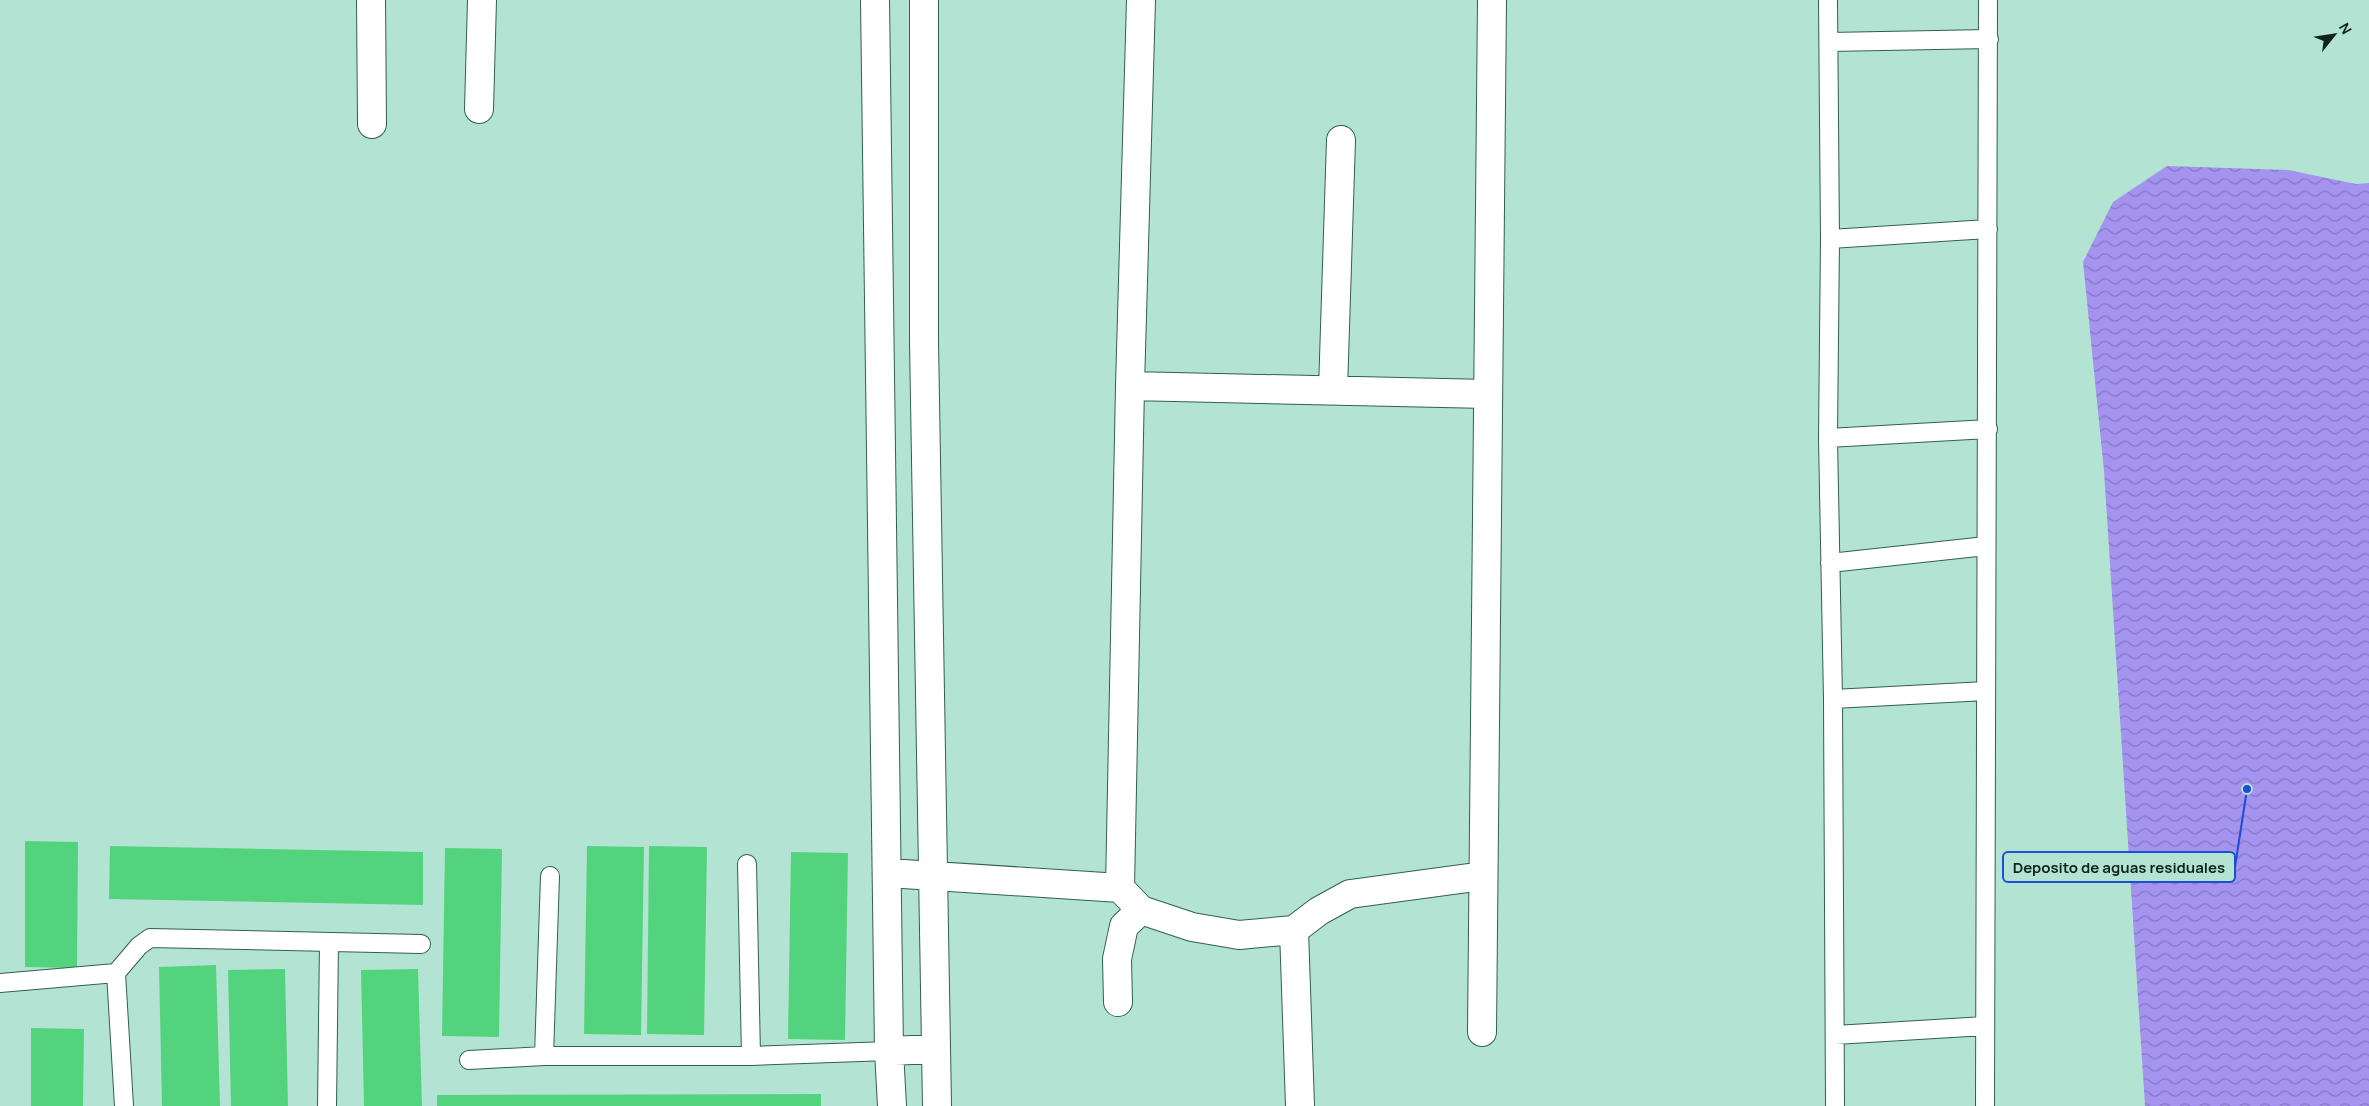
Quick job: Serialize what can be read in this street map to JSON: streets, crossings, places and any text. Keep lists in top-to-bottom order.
{
  "places": ["Deposito de aguas residuales"],
  "north": "top right"
}
